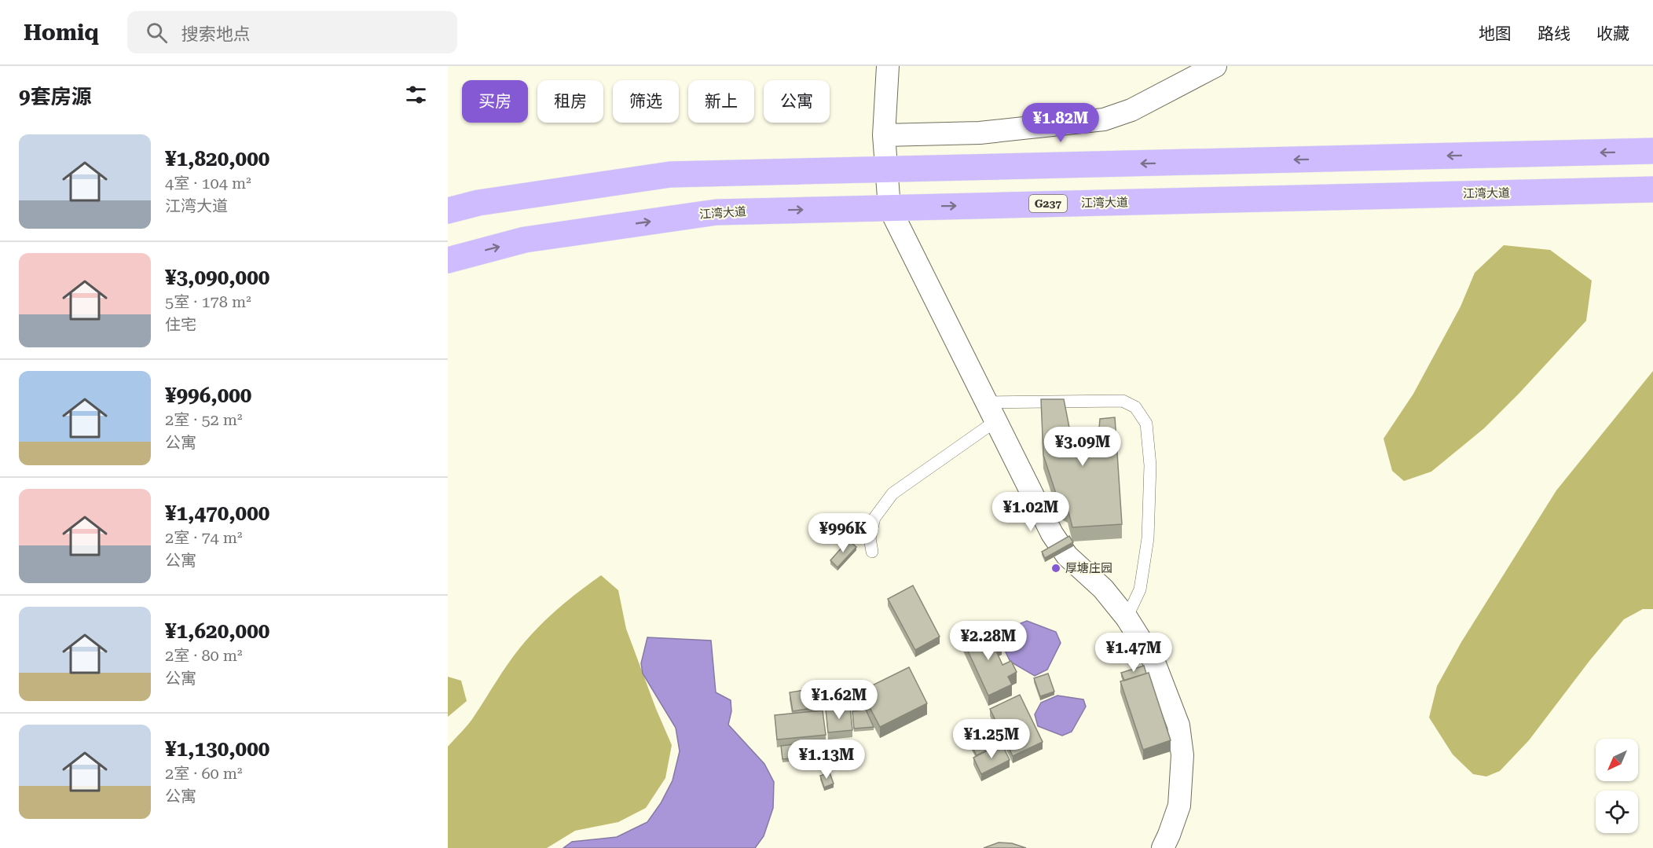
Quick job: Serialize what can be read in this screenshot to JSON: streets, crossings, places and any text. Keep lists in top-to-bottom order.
{
  "streets": {
    "highway": ["江湾大道", "G237"]
  },
  "places": ["厚塘庄园"],
  "north": "bottom left",
  "page": {
    "header": "Homiq",
    "search": "搜索地点",
    "nav": ["地图", "路线", "收藏"],
    "heading": "9套房源",
    "chip": [
      "买房",
      "租房",
      "筛选",
      "新上",
      "公寓"
    ],
    "price": [
      "¥1.82M",
      "¥3.09M",
      "¥1.02M",
      "¥996K",
      "¥2.28M",
      "¥1.47M",
      "¥1.62M",
      "¥1.25M",
      "¥1.13M"
    ],
    "list": [
      {
        "name": "¥1,820,000",
        "note": "4室 · 104 m² · 江湾大道"
      },
      {
        "name": "¥3,090,000",
        "note": "5室 · 178 m² · 住宅"
      },
      {
        "name": "¥996,000",
        "note": "2室 · 52 m² · 公寓"
      },
      {
        "name": "¥1,470,000",
        "note": "2室 · 74 m² · 公寓"
      },
      {
        "name": "¥1,620,000",
        "note": "2室 · 80 m² · 公寓"
      },
      {
        "name": "¥1,130,000",
        "note": "2室 · 60 m² · 公寓"
      }
    ]
  }
}
